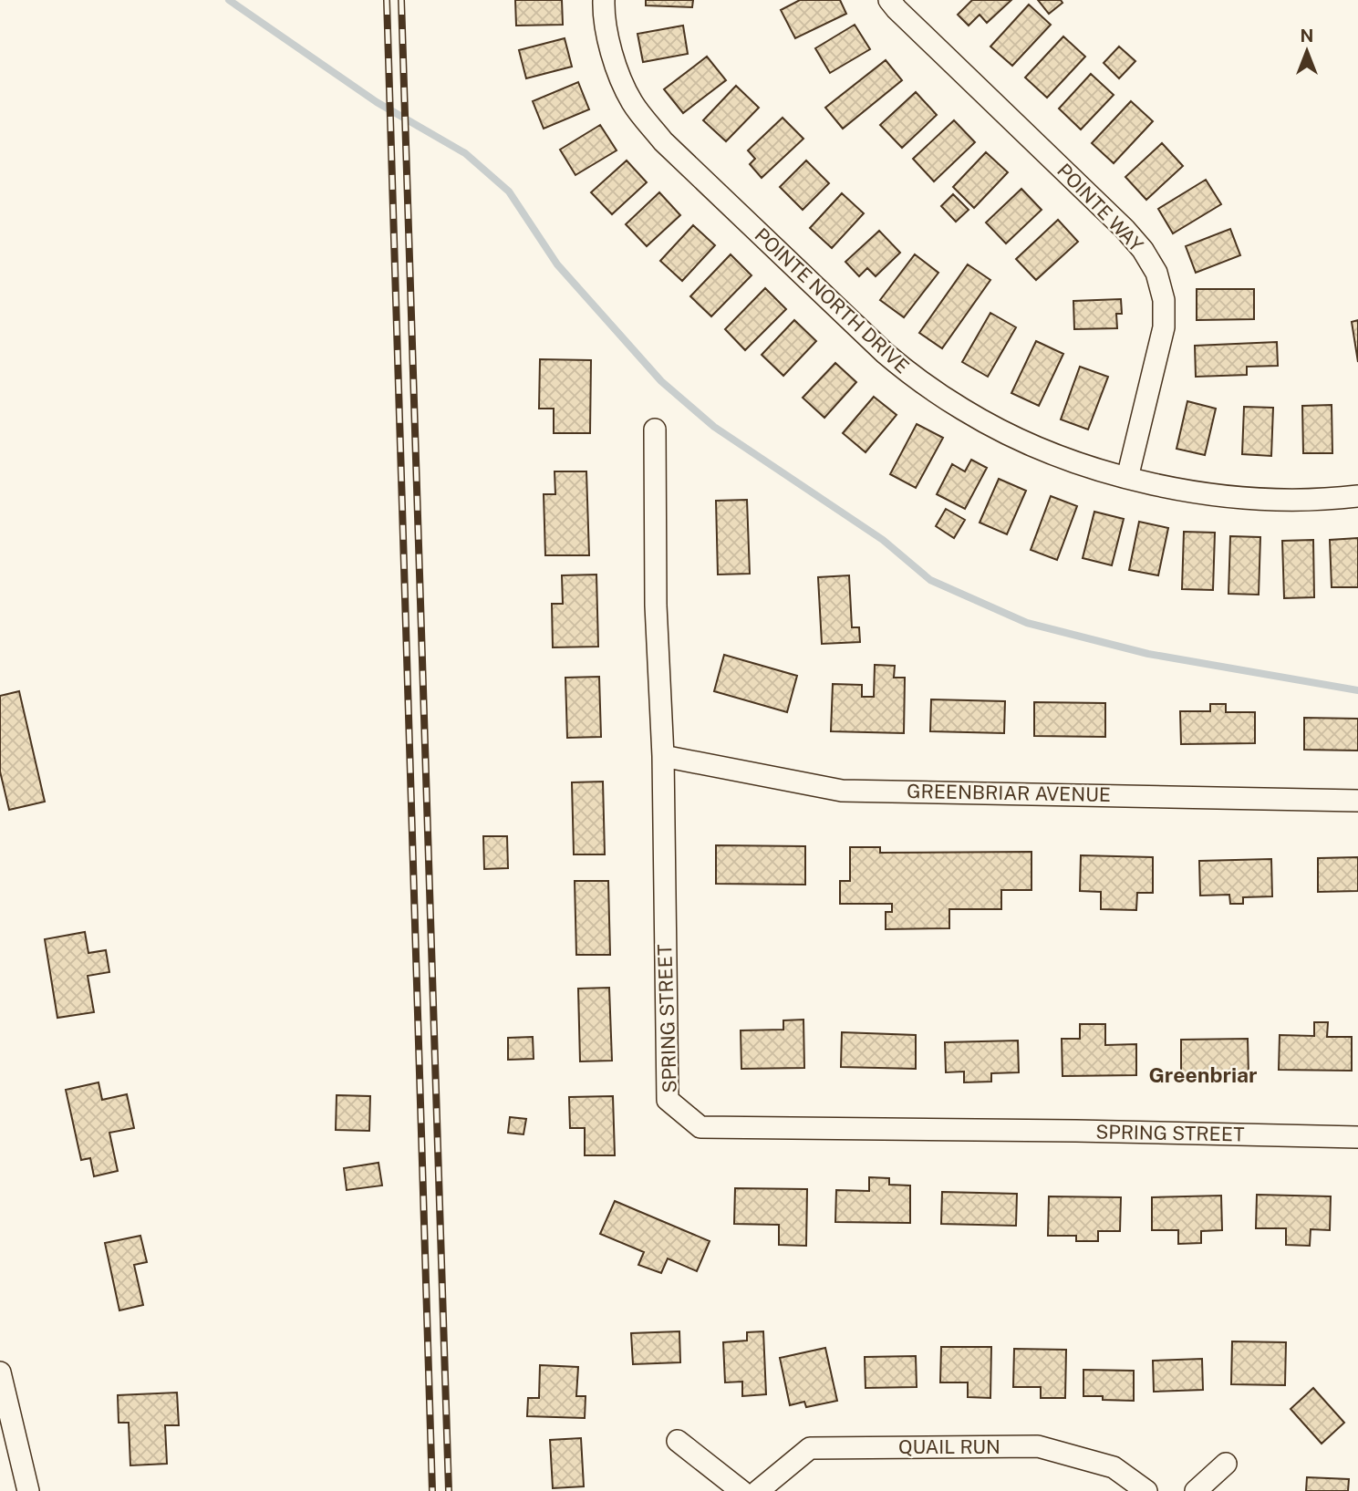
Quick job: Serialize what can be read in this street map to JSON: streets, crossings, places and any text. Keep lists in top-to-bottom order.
{
  "streets": {
    "street": [
      "POINTE WAY",
      "POINTE NORTH DRIVE",
      "GREENBRIAR AVENUE",
      "SPRING STREET",
      "QUAIL RUN"
    ]
  },
  "crossings": [
    ["POINTE WAY", "POINTE NORTH DRIVE"],
    ["GREENBRIAR AVENUE", "SPRING STREET"]
  ],
  "districts": ["Greenbriar"],
  "north": "top"
}
